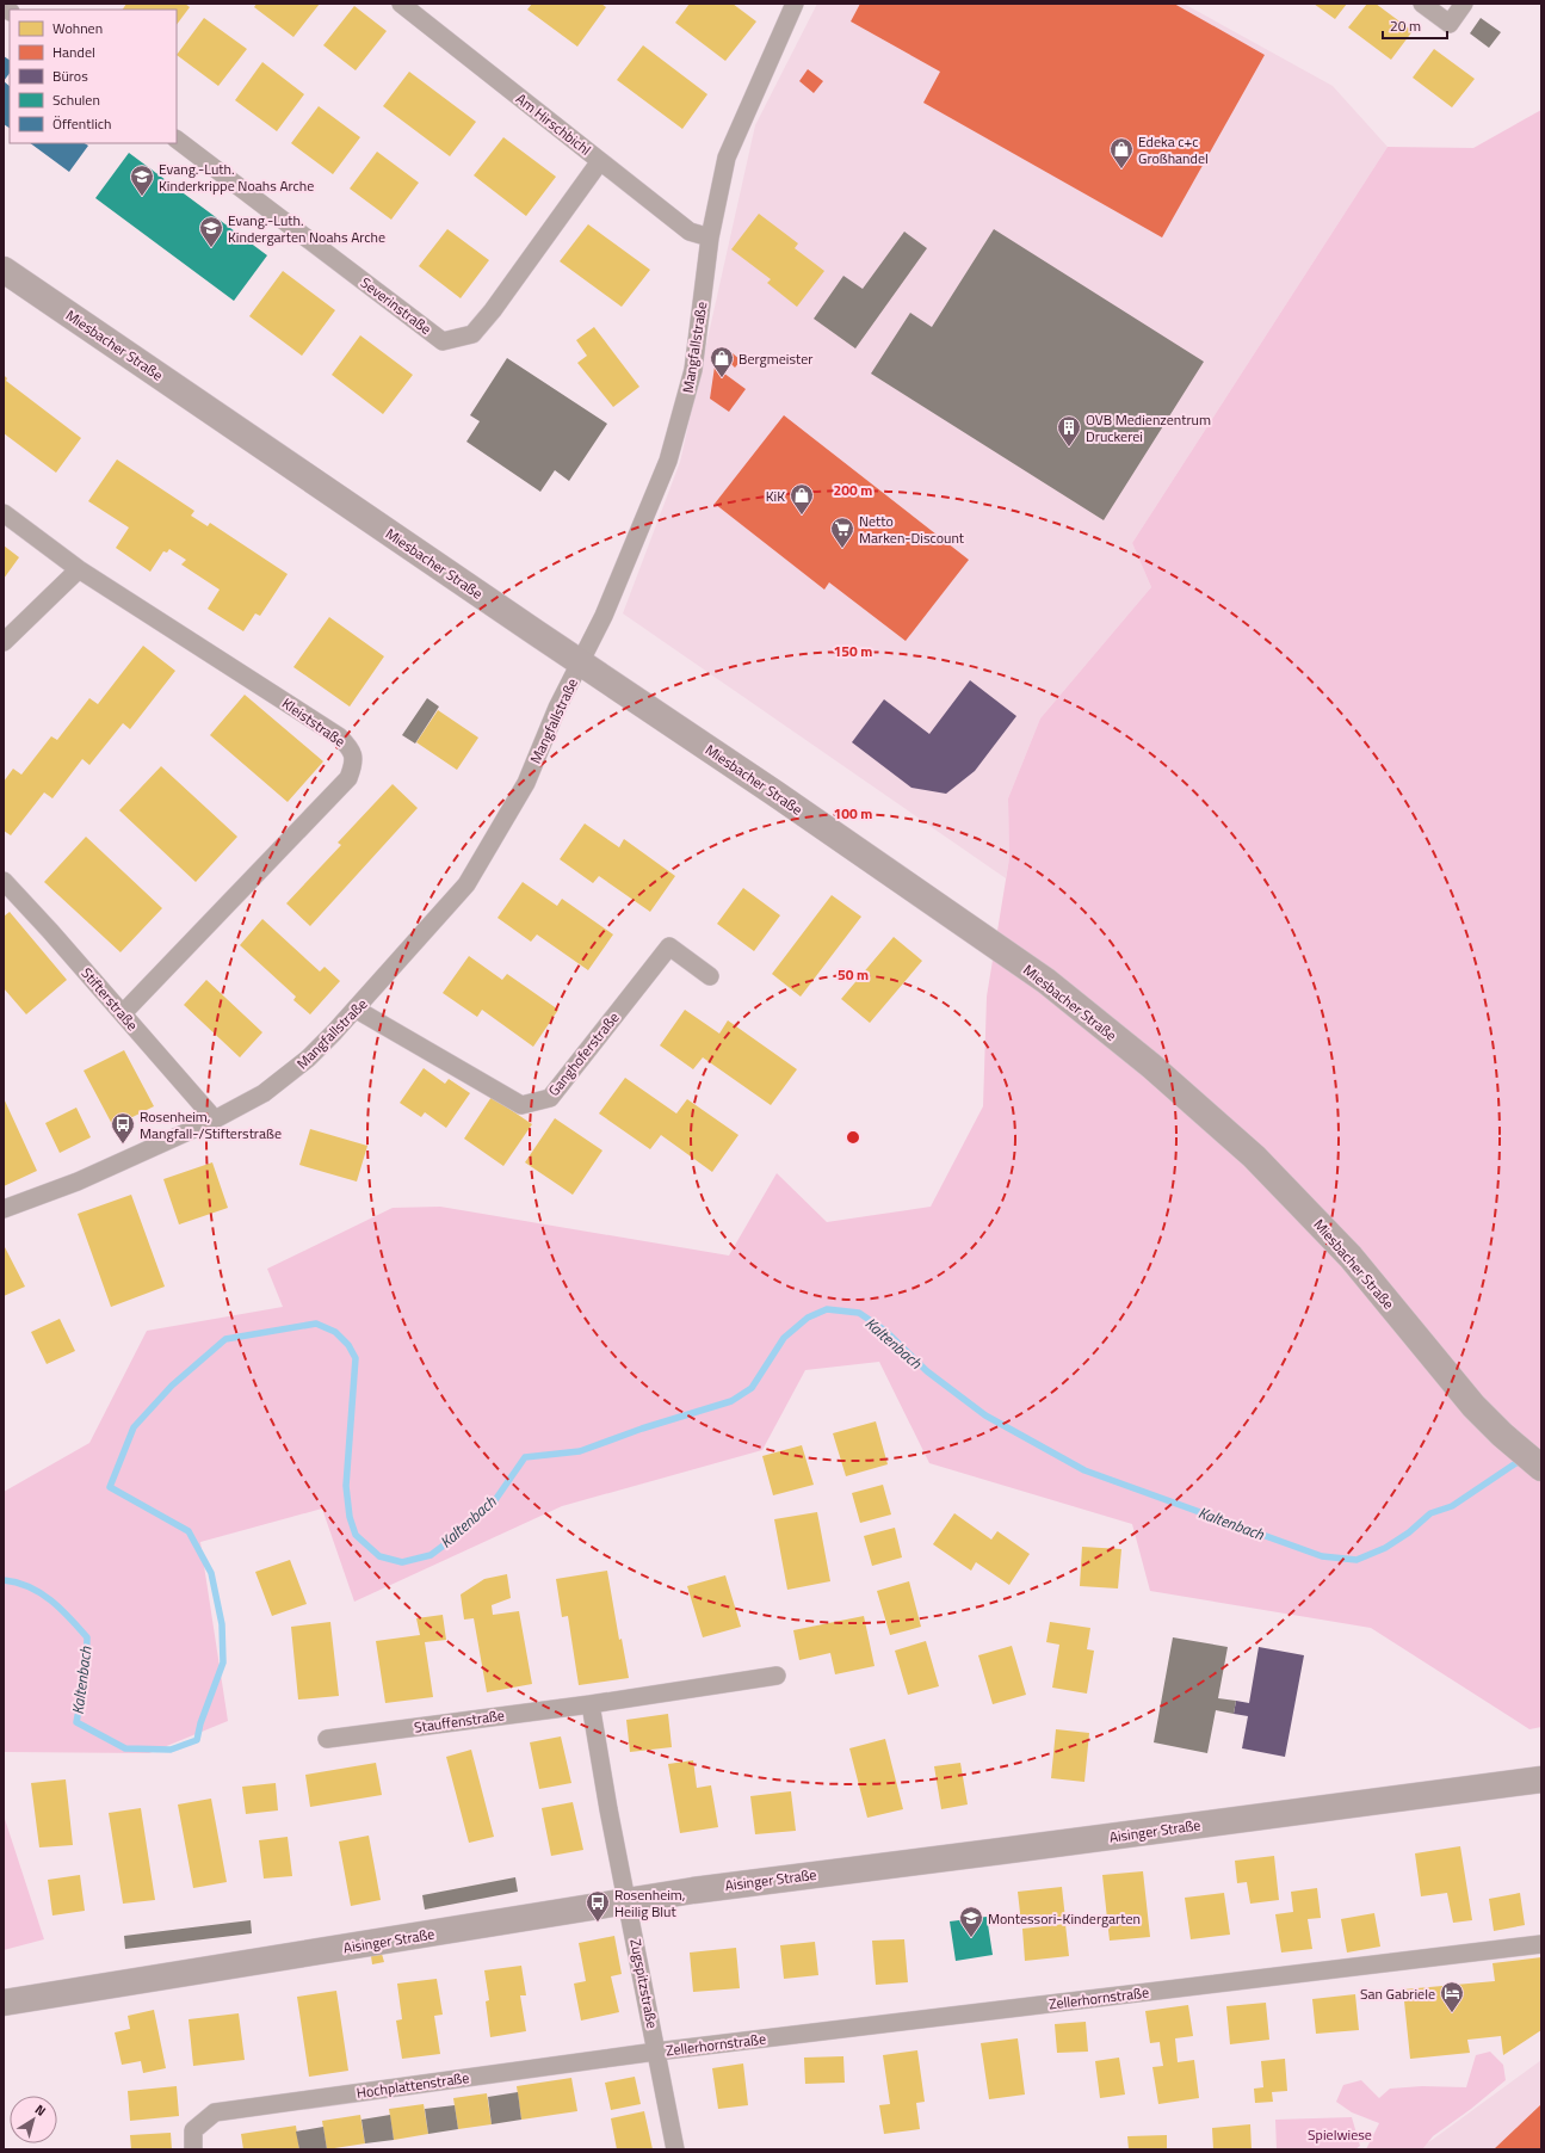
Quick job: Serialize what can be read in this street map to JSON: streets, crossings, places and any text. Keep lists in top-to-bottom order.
{
  "streets": {
    "main road": ["Miesbacher Straße", "Aisinger Straße"],
    "street": [
      "Am Hirschbichl",
      "Severinstraße",
      "Mangfallstraße",
      "Kleiststraße",
      "Stifterstraße",
      "Ganghoferstraße",
      "Stauffenstraße",
      "Zugspitzstraße",
      "Zellerhornstraße",
      "Hochplattenstraße"
    ]
  },
  "crossings": [
    ["Am Hirschbichl", "Severinstraße"],
    ["Am Hirschbichl", "Mangfallstraße"],
    ["Miesbacher Straße", "Mangfallstraße"],
    ["Mangfallstraße", "Stifterstraße"],
    ["Mangfallstraße", "Ganghoferstraße"],
    ["Kleiststraße", "Stifterstraße"],
    ["Aisinger Straße", "Zugspitzstraße"],
    ["Zugspitzstraße", "Zellerhornstraße"],
    ["Zugspitzstraße", "Hochplattenstraße"],
    ["Zellerhornstraße", "Hochplattenstraße"]
  ],
  "water": ["Kaltenbach"],
  "parks": ["Spielwiese"],
  "places": {
    "shop": ["Edeka c+c Großhandel", "Bergmeister", "KiK"],
    "school or university": ["Evang.-Luth. Kinderkrippe Noahs Arche", "Evang.-Luth. Kindergarten Noahs Arche", "Montessori-Kindergarten"],
    "building": ["OVB Medienzentrum Druckerei"],
    "supermarket": ["Netto Marken-Discount"],
    "bus stop": ["Rosenheim, Mangfall-/Stifterstraße", "Rosenheim, Heilig Blut"],
    "hotel": ["San Gabriele"]
  },
  "legend": [
    "Wohnen",
    "Handel",
    "Büros",
    "Schulen",
    "Öffentlich"
  ],
  "scale_bar": "20 m",
  "north": "top right",
  "rings": [
    "200 m",
    "150 m",
    "100 m",
    "50 m"
  ]
}
